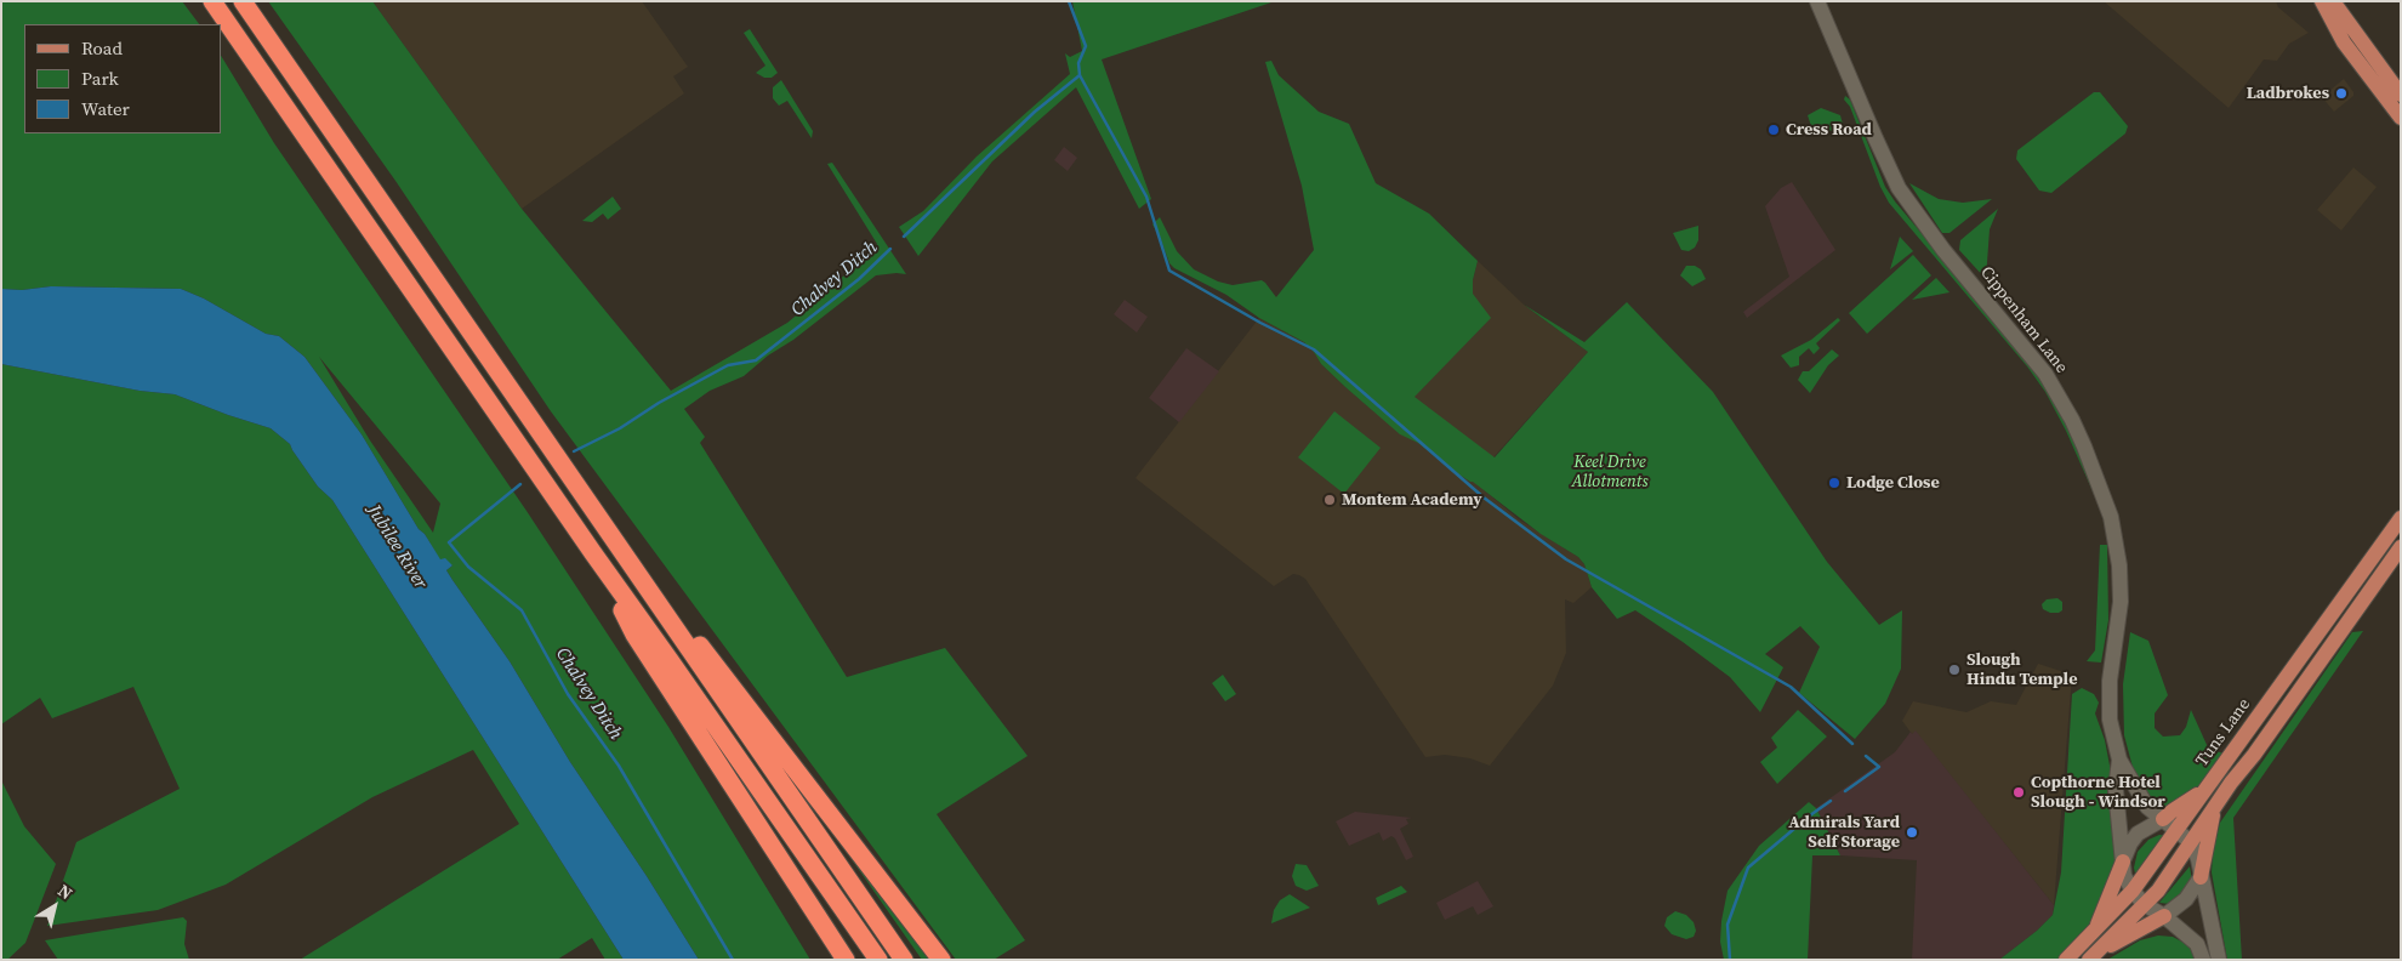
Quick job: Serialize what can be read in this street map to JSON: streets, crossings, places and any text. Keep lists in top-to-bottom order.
{
  "streets": {
    "main road": ["Tuns Lane"],
    "street": ["Cippenham Lane"]
  },
  "crossings": [
    ["Cippenham Lane", "Tuns Lane"]
  ],
  "water": ["Chalvey Ditch", "Jubilee River"],
  "parks": ["Keel Drive Allotments"],
  "places": [
    "Ladbrokes",
    "Cress Road",
    "Lodge Close",
    "Montem Academy",
    "Slough Hindu Temple",
    "Copthorne Hotel Slough - Windsor",
    "Admirals Yard Self Storage"
  ],
  "legend": ["Road", "Park", "Water"],
  "north": "top right"
}
